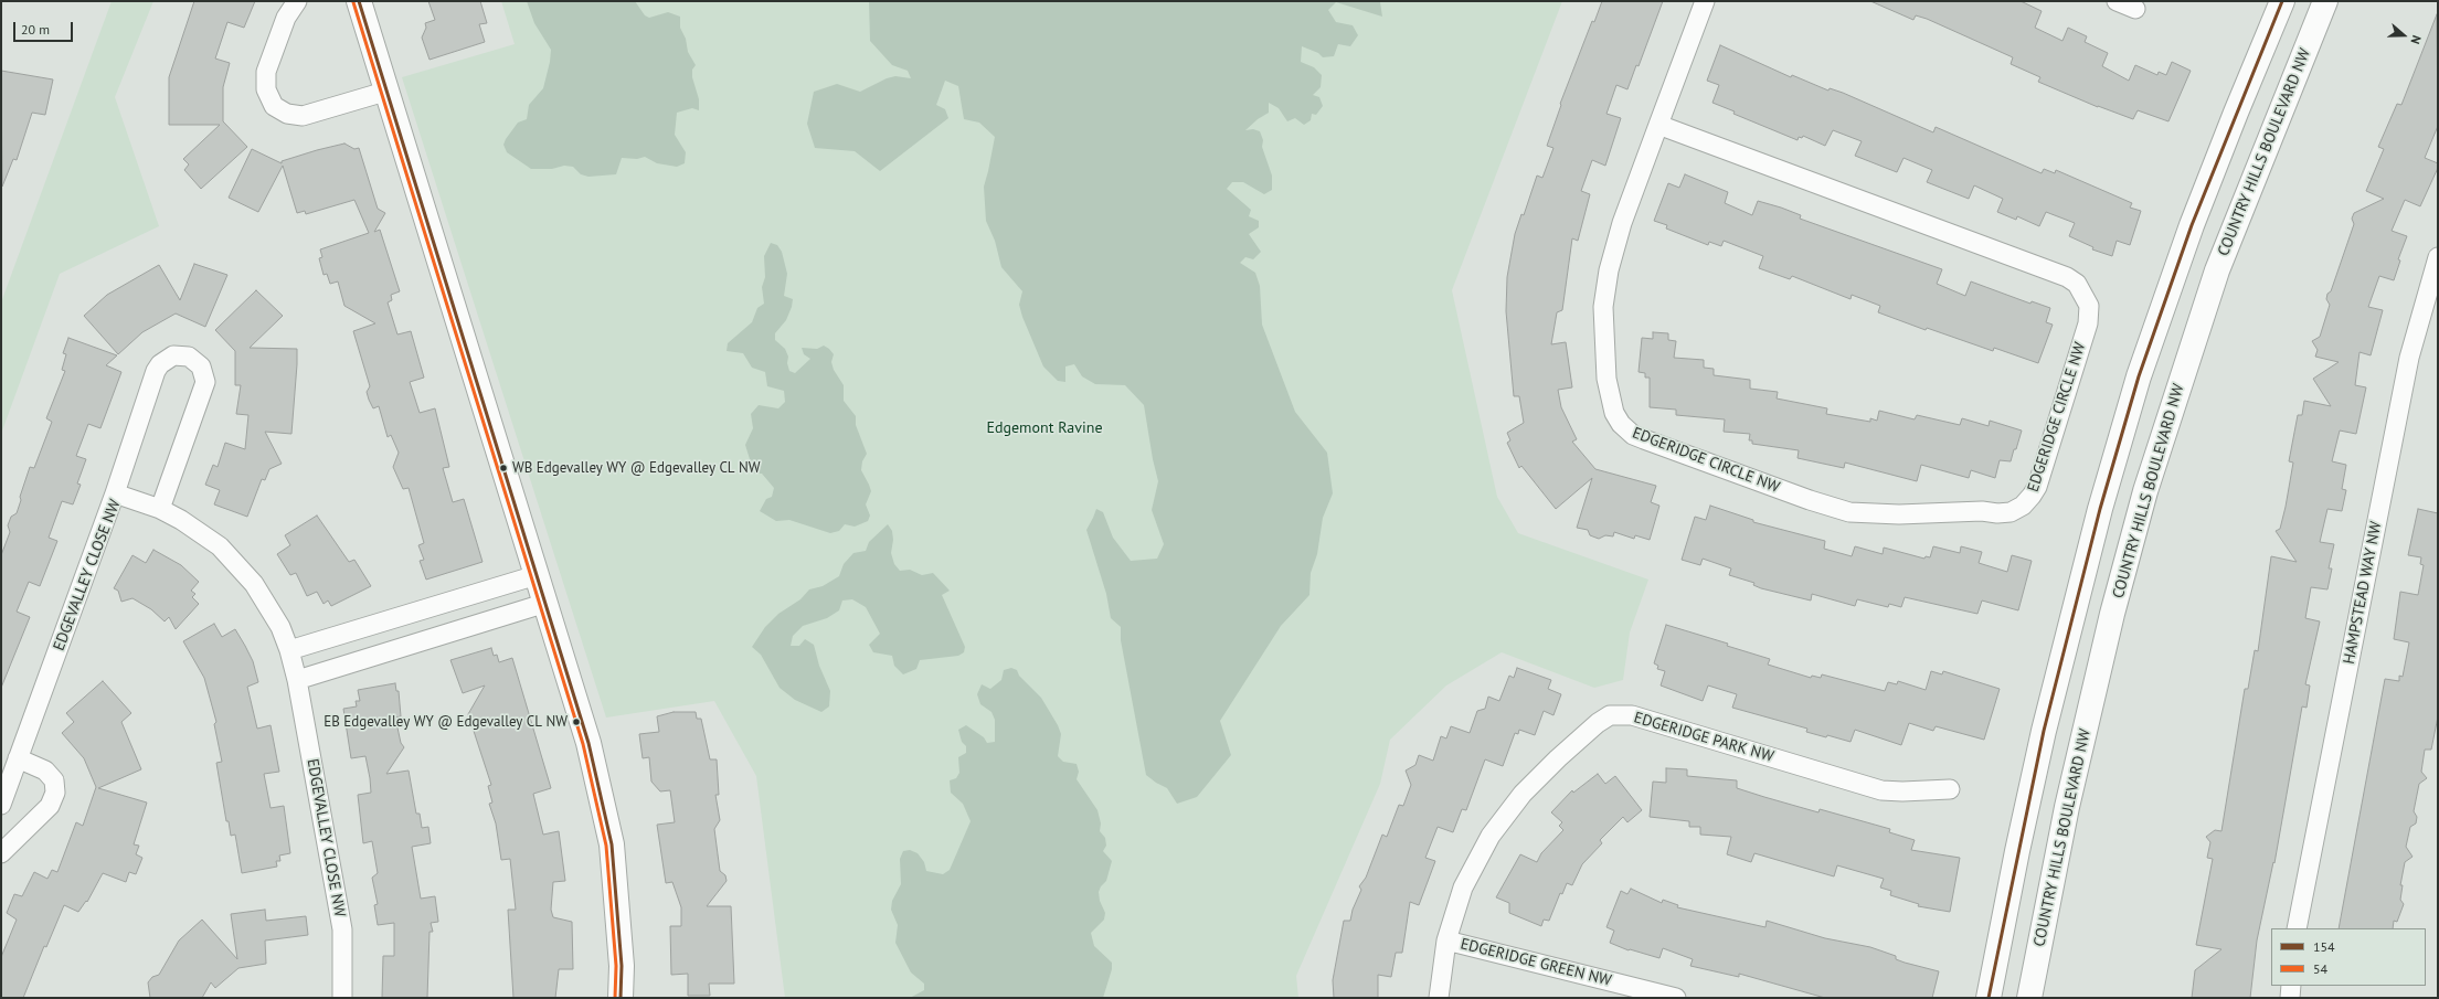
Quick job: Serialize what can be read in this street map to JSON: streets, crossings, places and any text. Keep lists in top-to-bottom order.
{
  "streets": {
    "main road": ["COUNTRY HILLS BOULEVARD NW"],
    "street": [
      "EDGERIDGE CIRCLE NW",
      "EDGEVALLEY CLOSE NW",
      "HAMPSTEAD WAY NW",
      "EDGERIDGE PARK NW",
      "EDGERIDGE GREEN NW"
    ]
  },
  "crossings": [
    ["EDGERIDGE PARK NW", "EDGERIDGE GREEN NW"]
  ],
  "parks": ["Edgemont Ravine"],
  "places": ["WB Edgevalley WY @ Edgevalley CL NW", "EB Edgevalley WY @ Edgevalley CL NW"],
  "lines": ["transit line 154", "transit line 54"],
  "legend": ["154", "54"],
  "scale_bar": "20 m",
  "north": "right"
}
